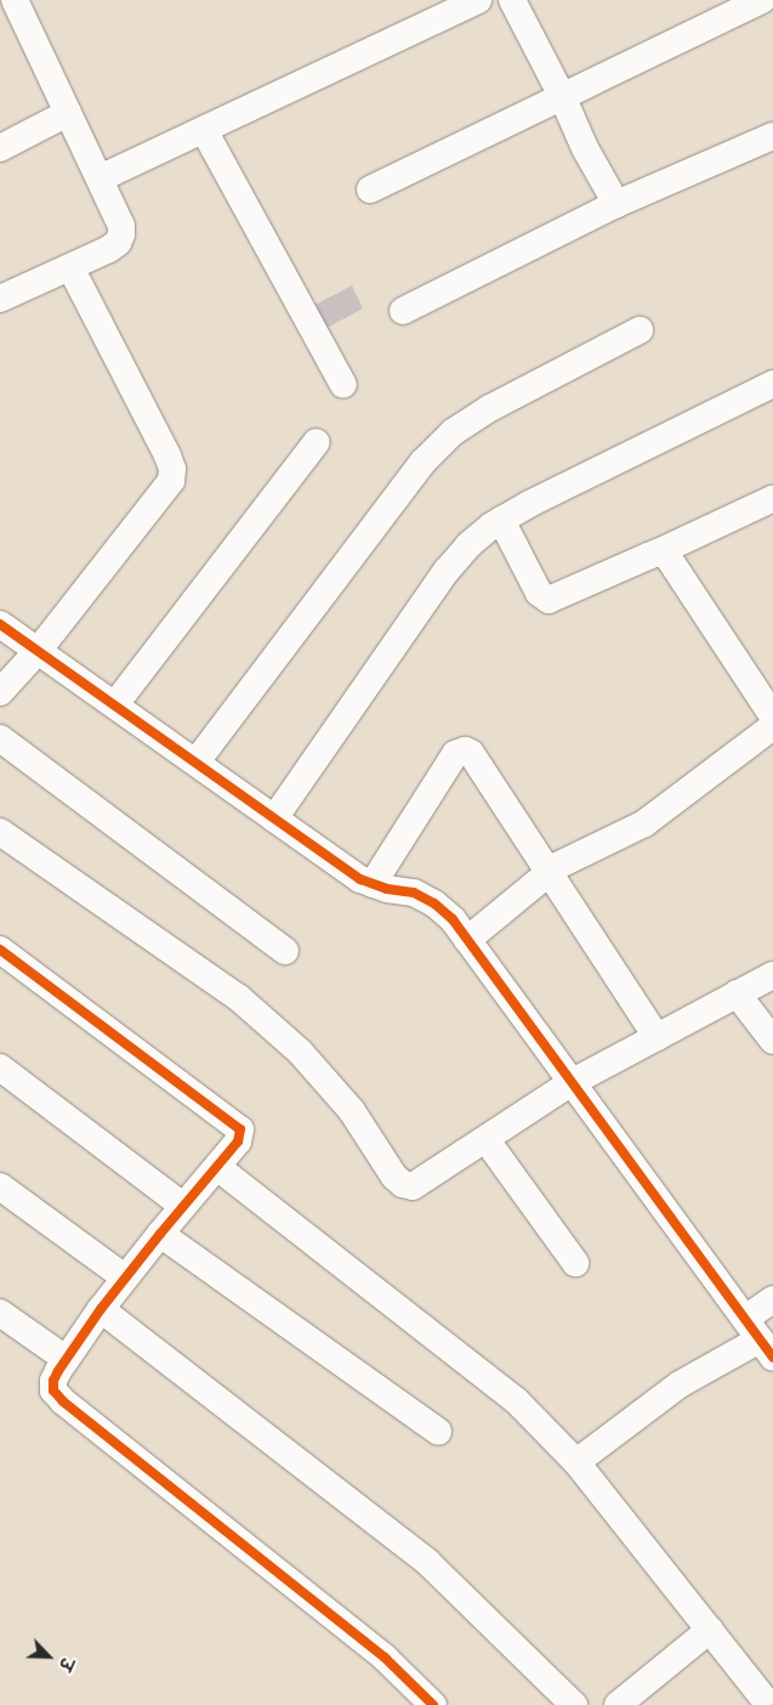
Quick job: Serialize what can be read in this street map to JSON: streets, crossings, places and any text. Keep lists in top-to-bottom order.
{
  "north": "bottom right"
}
